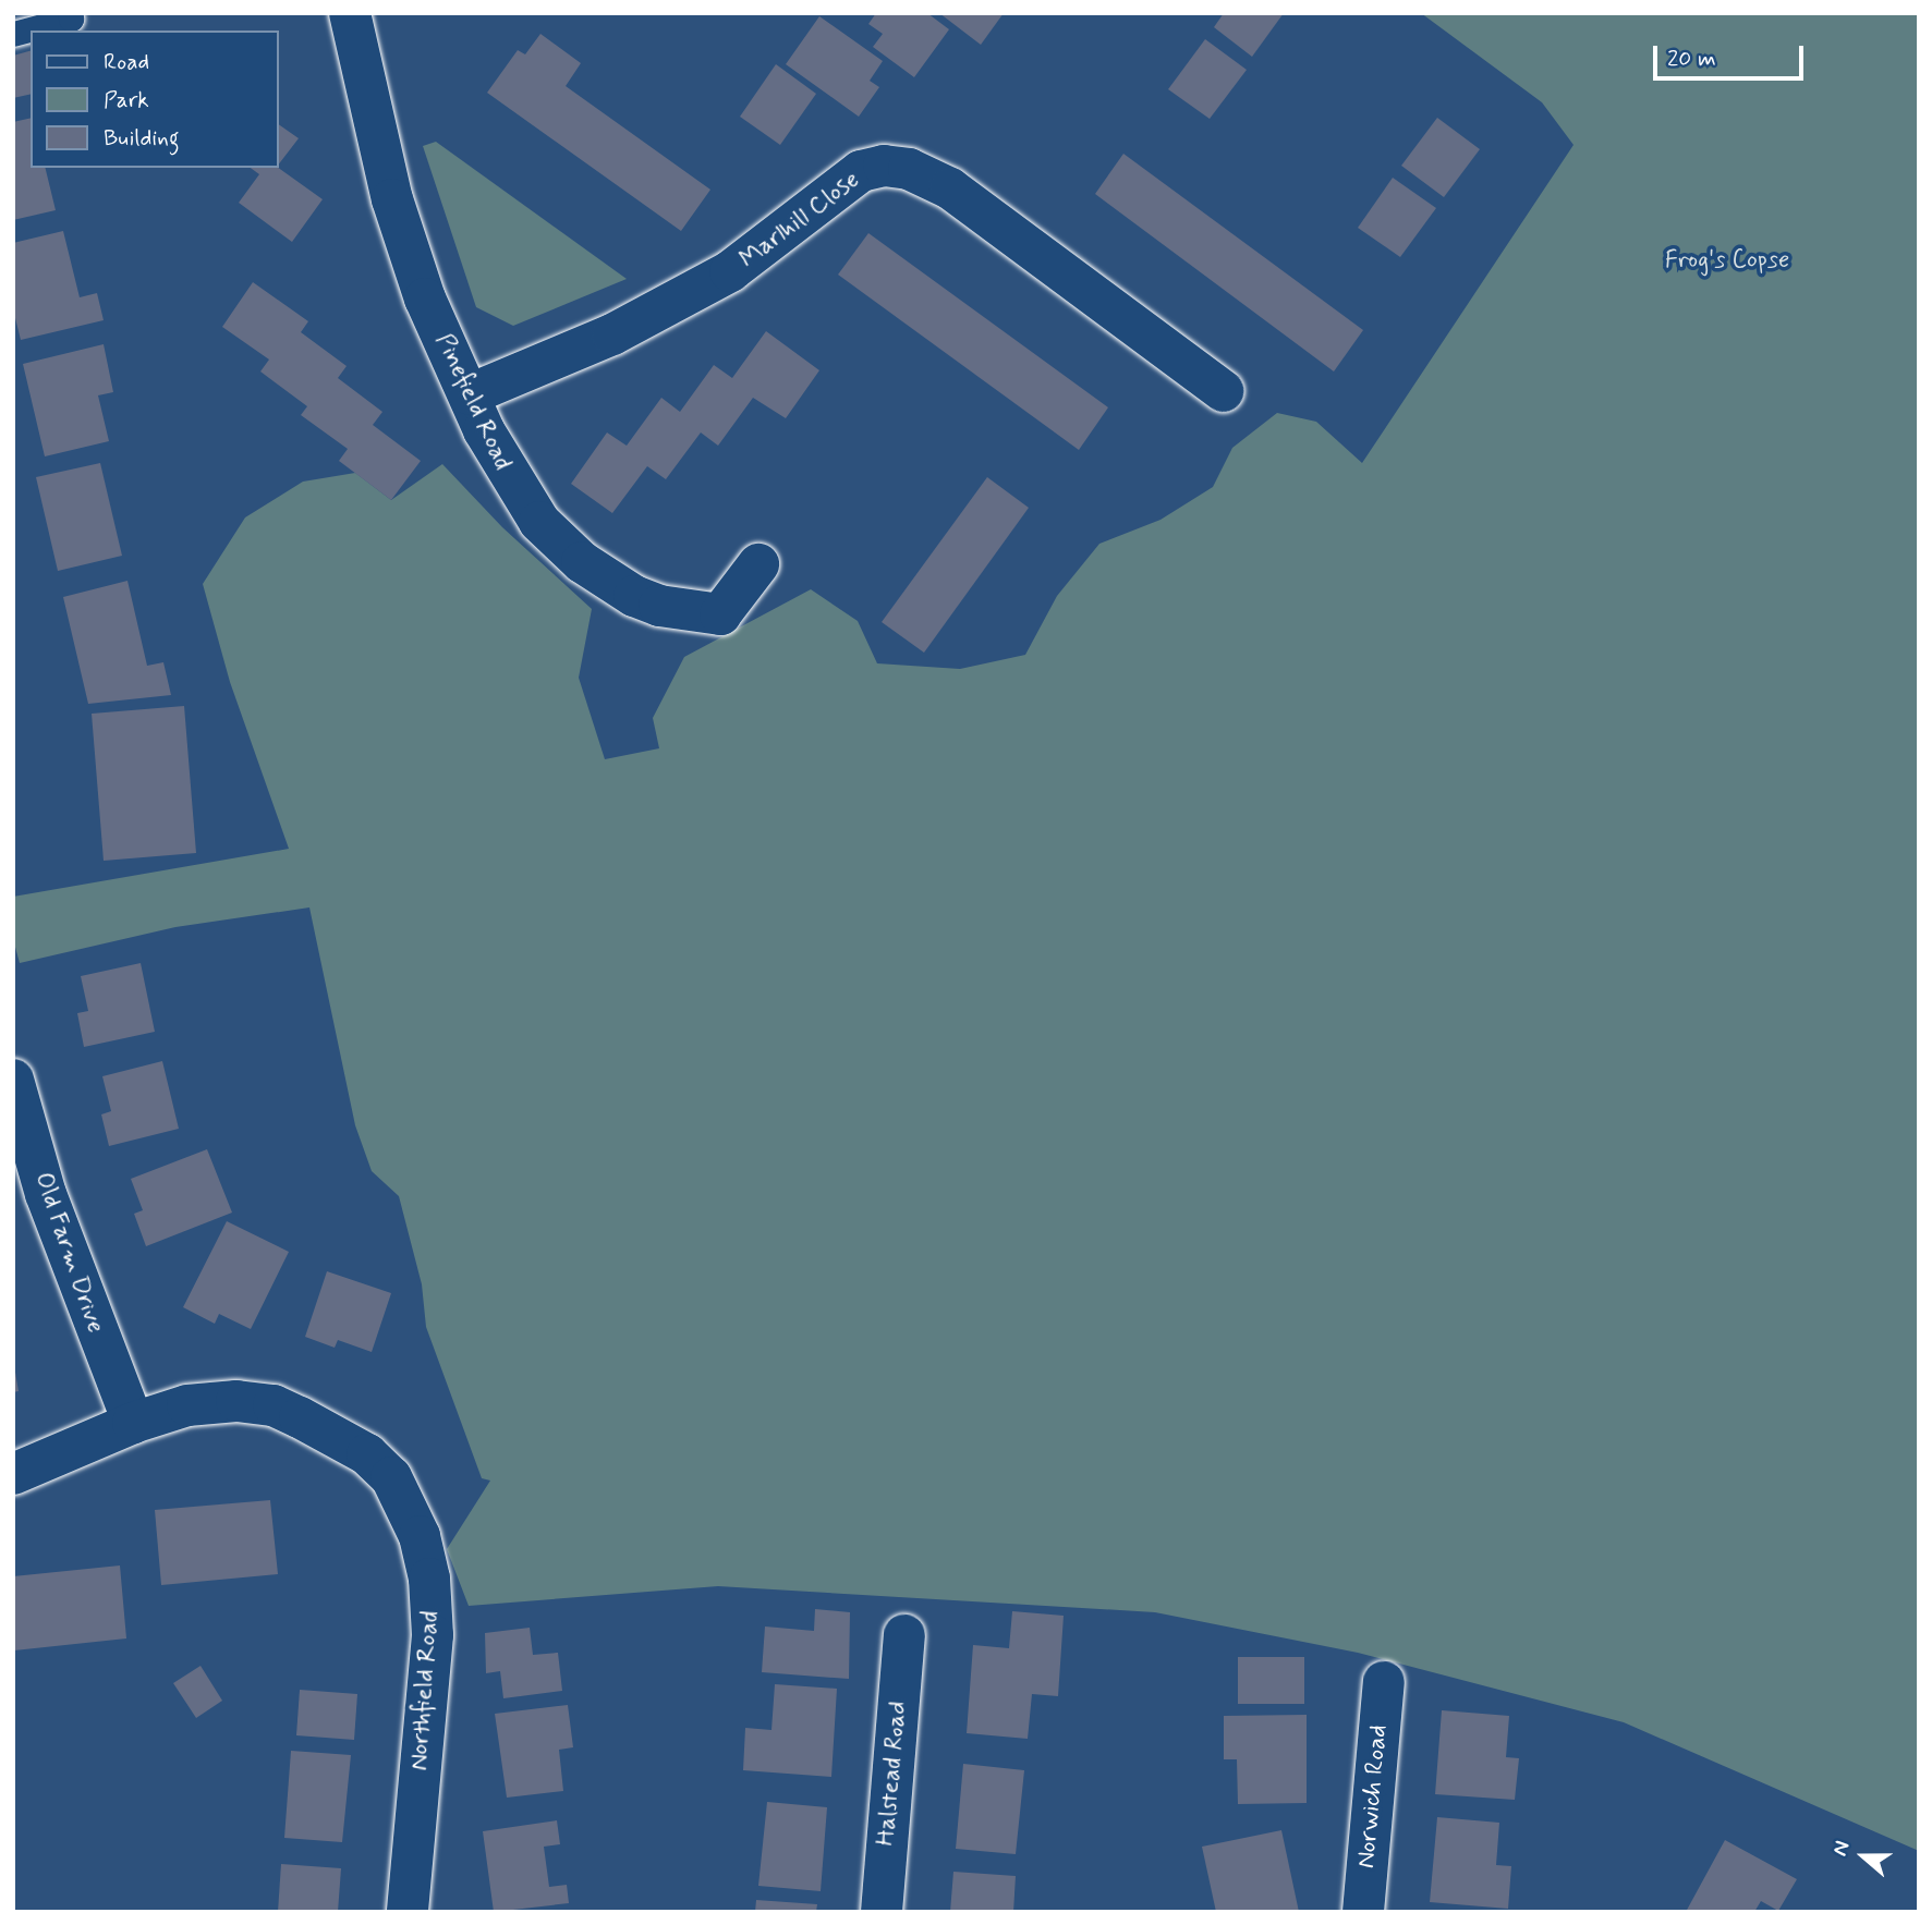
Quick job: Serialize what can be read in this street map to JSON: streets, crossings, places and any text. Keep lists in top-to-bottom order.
{
  "streets": {
    "street": [
      "Marlhill Close",
      "Pinefield Road",
      "Old Farm Drive",
      "Northfield Road",
      "Halstead Road",
      "Norwich Road"
    ]
  },
  "crossings": [
    ["Marlhill Close", "Pinefield Road"],
    ["Old Farm Drive", "Northfield Road"]
  ],
  "parks": ["Frog's Copse"],
  "legend": ["Road", "Park", "Building"],
  "scale_bar": "20 m",
  "north": "left"
}
